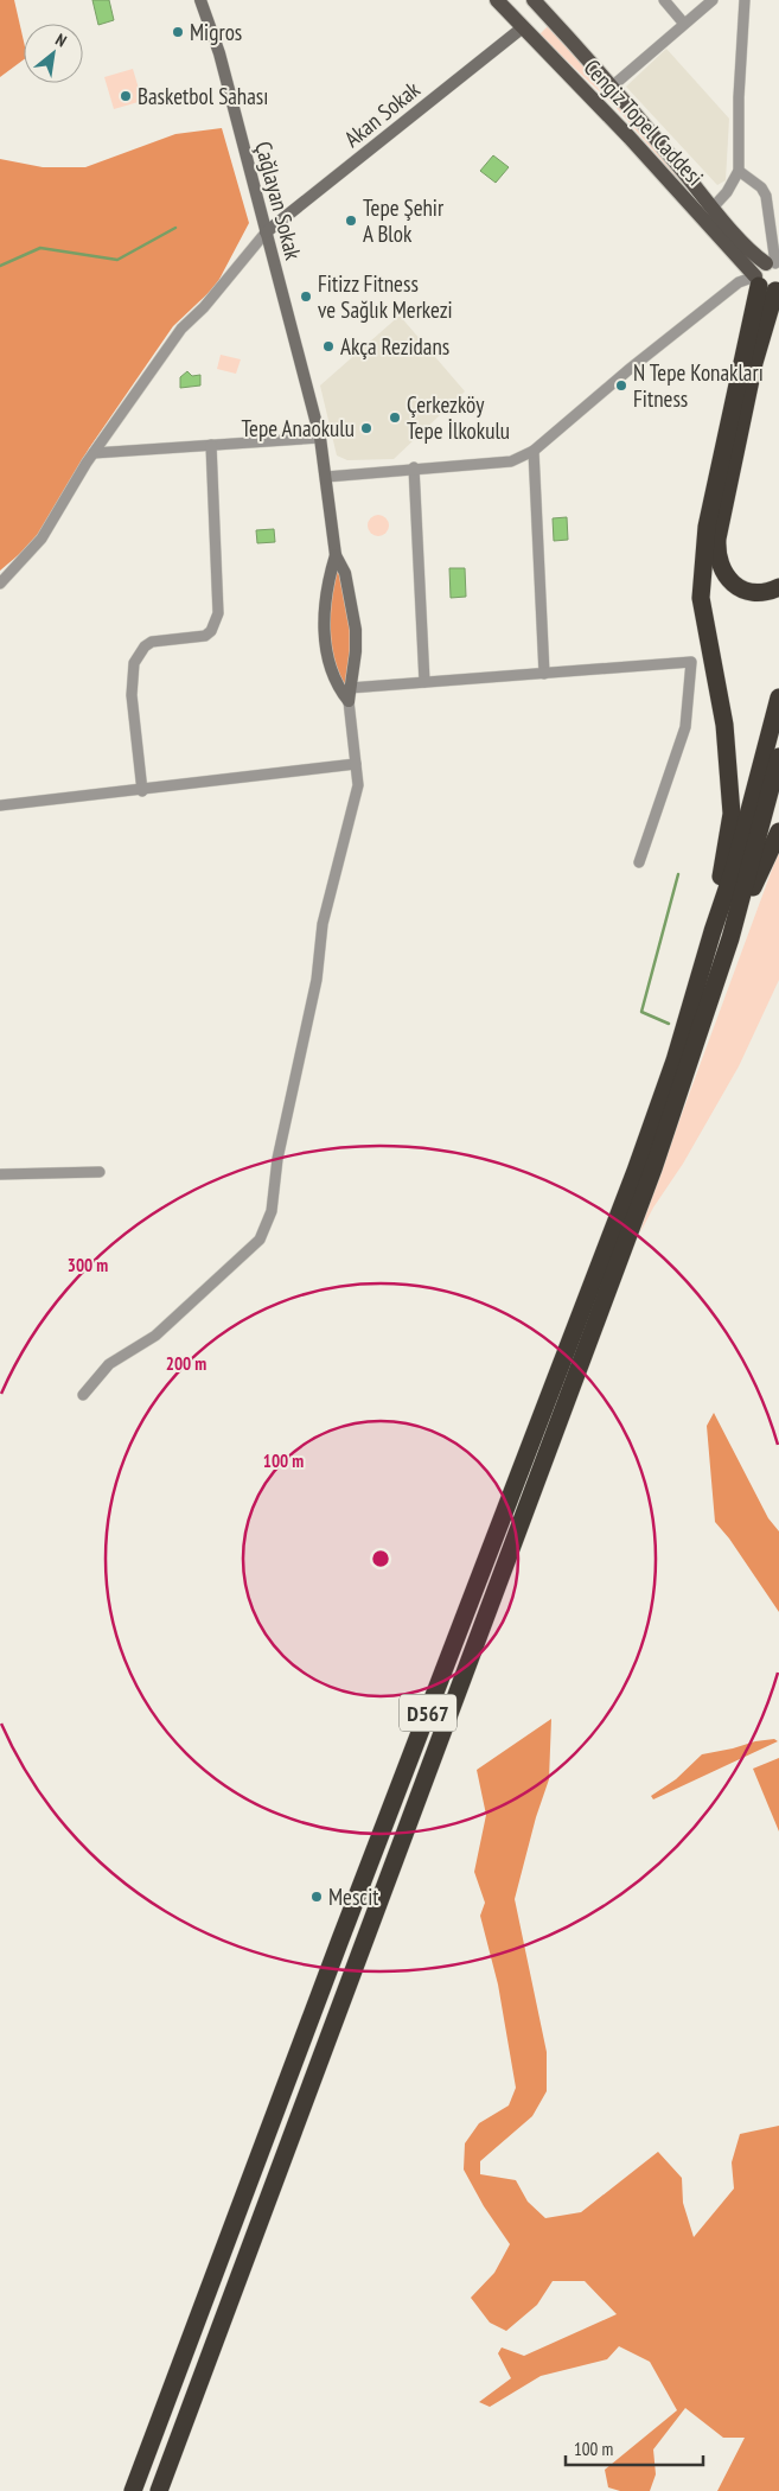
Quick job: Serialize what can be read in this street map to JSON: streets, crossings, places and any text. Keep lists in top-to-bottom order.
{
  "streets": {
    "highway": ["D567"],
    "main road": ["Cengiz Topel Caddesi"],
    "street": ["Akan Sokak", "Çağlayan Sokak"]
  },
  "crossings": [
    ["Akan Sokak", "Cengiz Topel Caddesi"],
    ["Akan Sokak", "Çağlayan Sokak"]
  ],
  "places": [
    "Migros",
    "Basketbol Sahası",
    "Tepe Şehir A Blok",
    "Fitizz Fitness ve Sağlık Merkezi",
    "Akça Rezidans",
    "N Tepe Konakları Fitness",
    "Çerkezköy Tepe İlkokulu",
    "Tepe Anaokulu",
    "Mescit"
  ],
  "scale_bar": "100 m",
  "north": "top right",
  "rings": ["300 m", "200 m", "100 m"]
}
